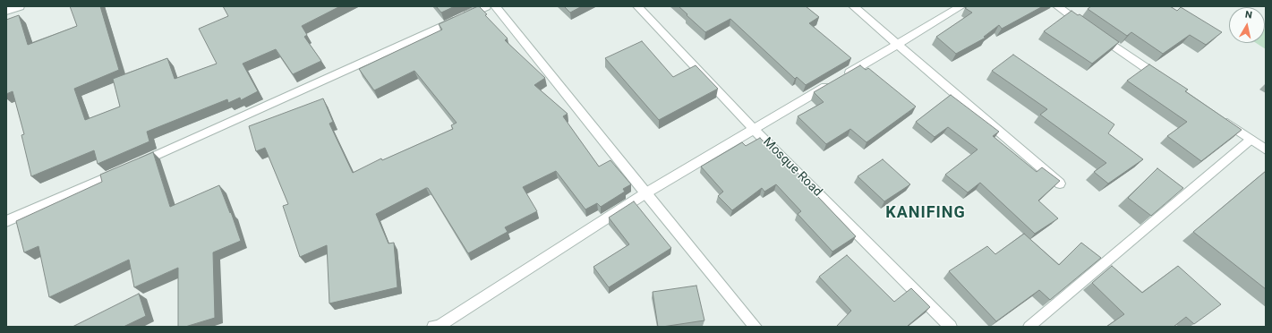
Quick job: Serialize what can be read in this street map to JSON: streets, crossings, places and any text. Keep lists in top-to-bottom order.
{
  "streets": {
    "street": ["Mosque Road"]
  },
  "districts": ["KANIFING"],
  "north": "top"
}
